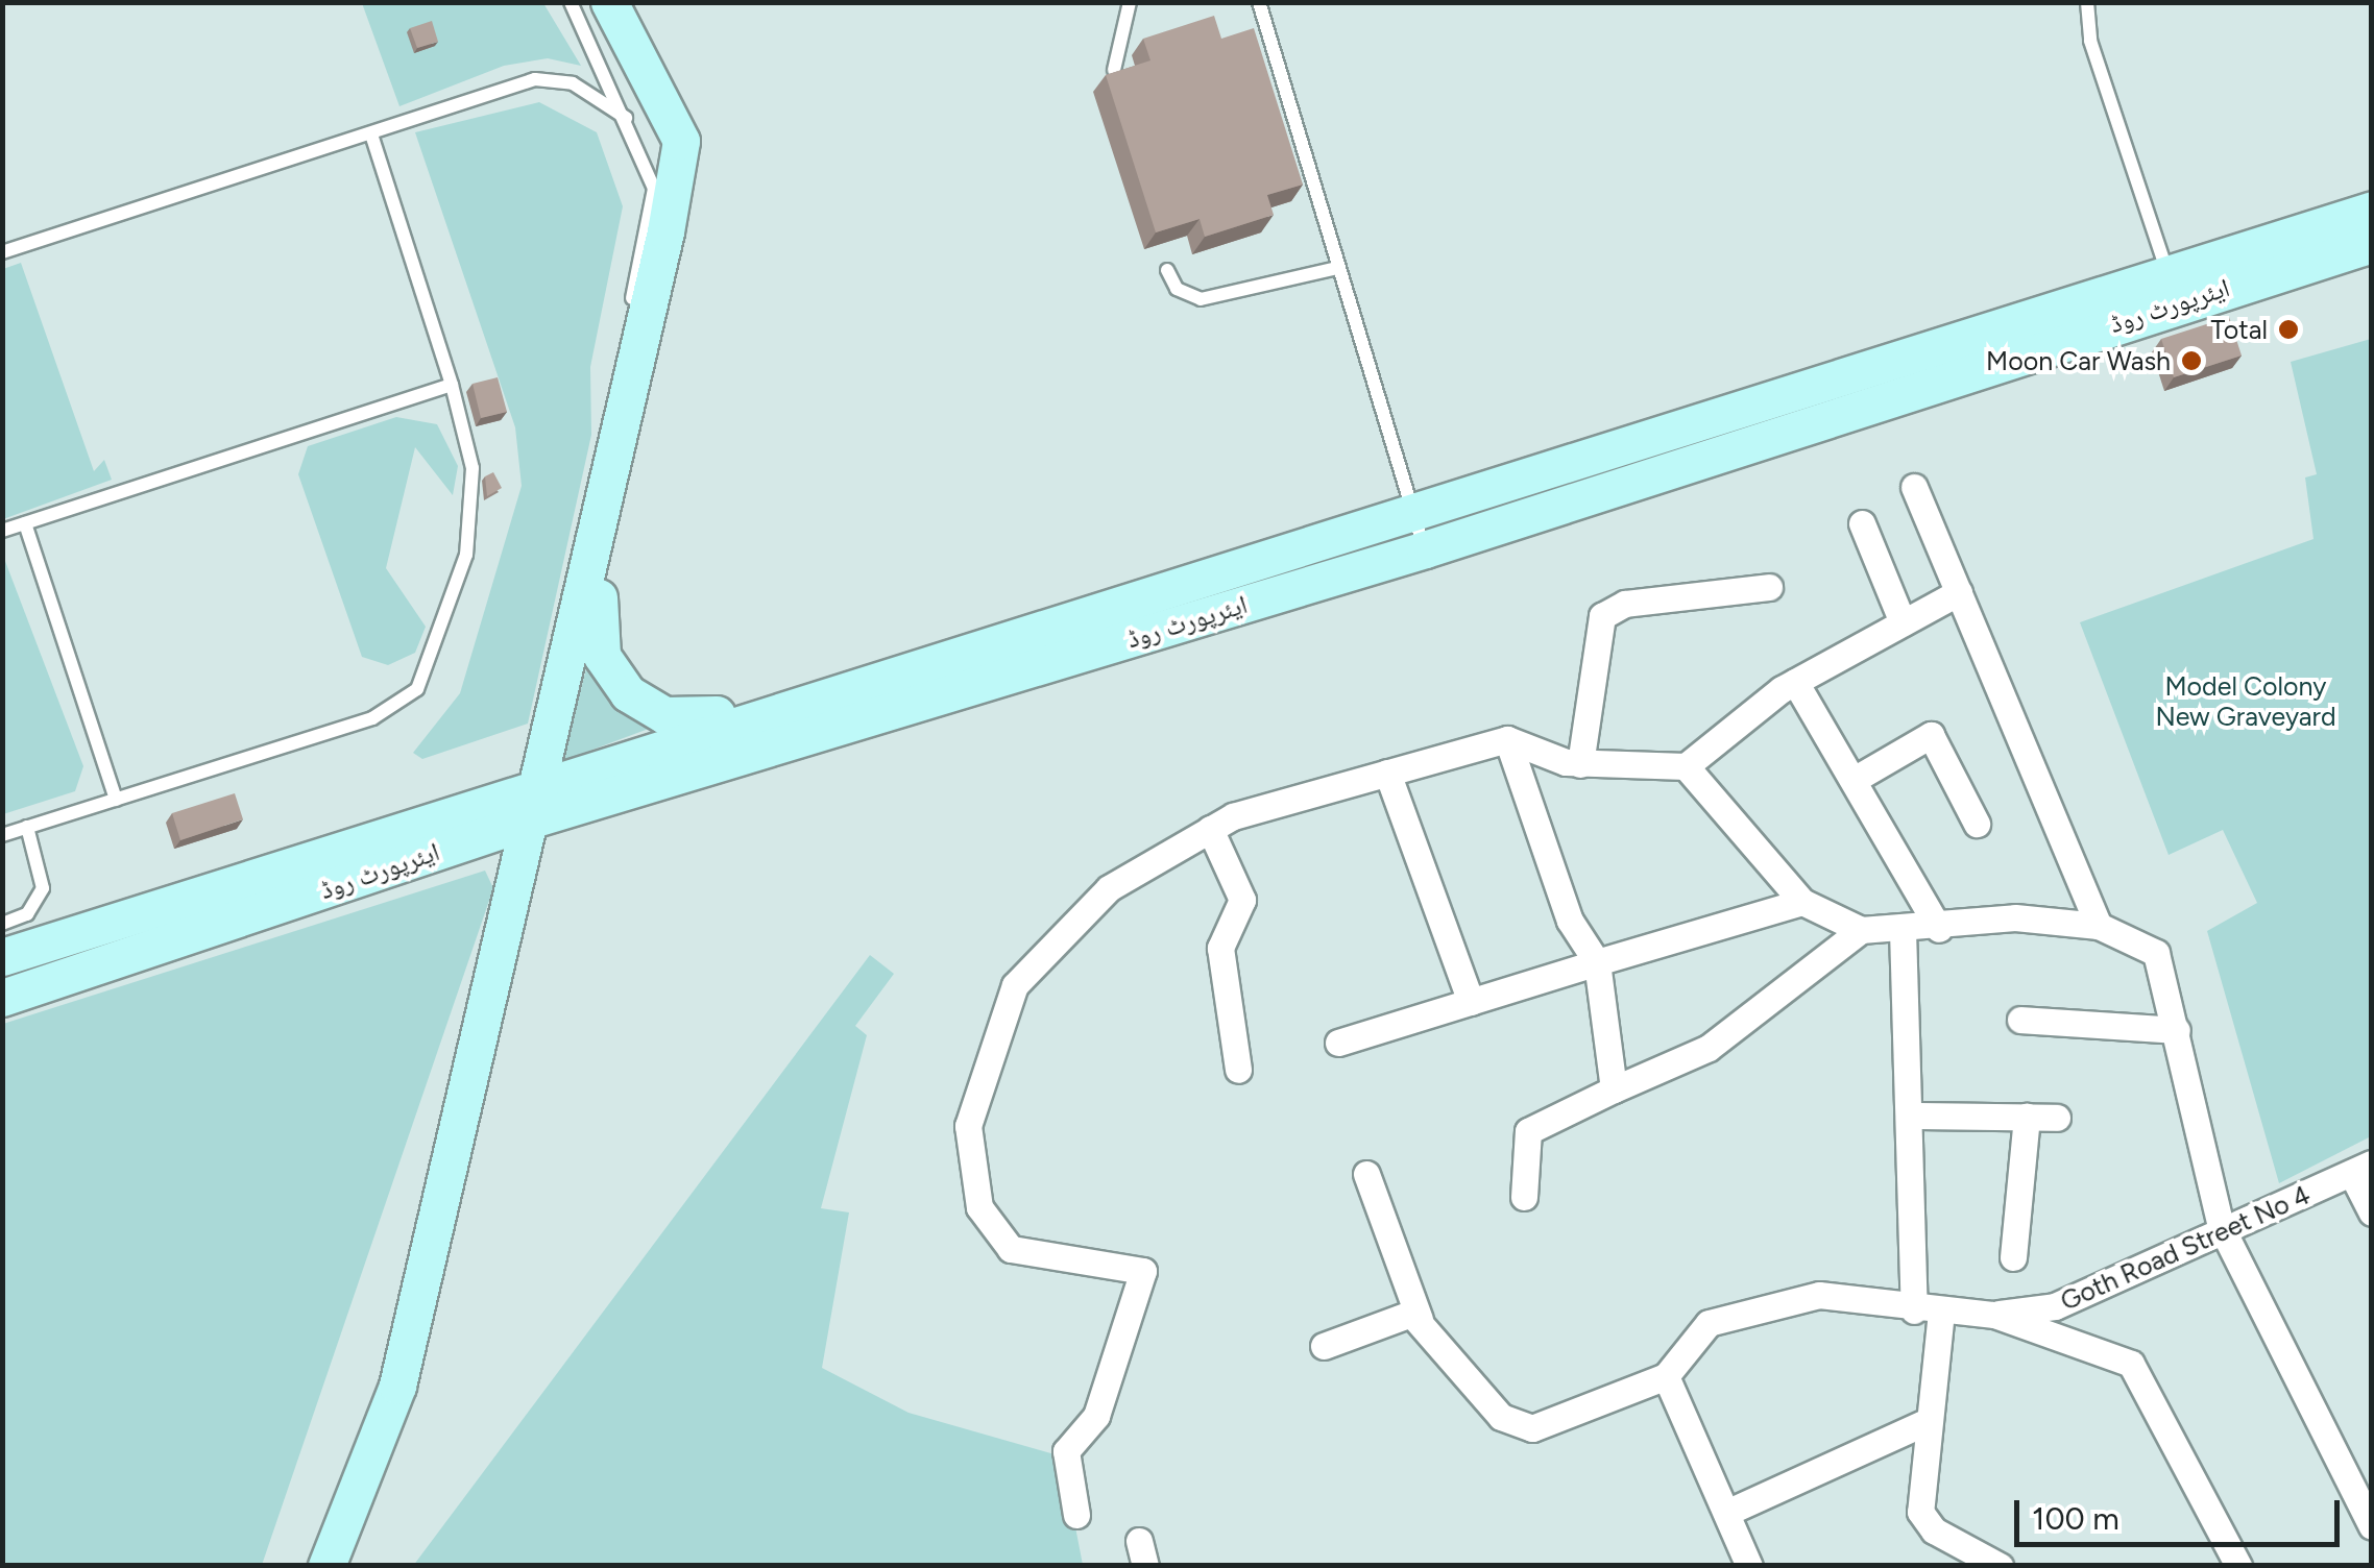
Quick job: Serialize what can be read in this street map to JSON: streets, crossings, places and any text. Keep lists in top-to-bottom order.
{
  "streets": {
    "main road": ["ایئرپورٹ روڈ"],
    "street": ["Goth Road Street No 4"]
  },
  "parks": ["Model Colony New Graveyard"],
  "places": ["Total", "Moon Car Wash"],
  "scale_bar": "100 m"
}
